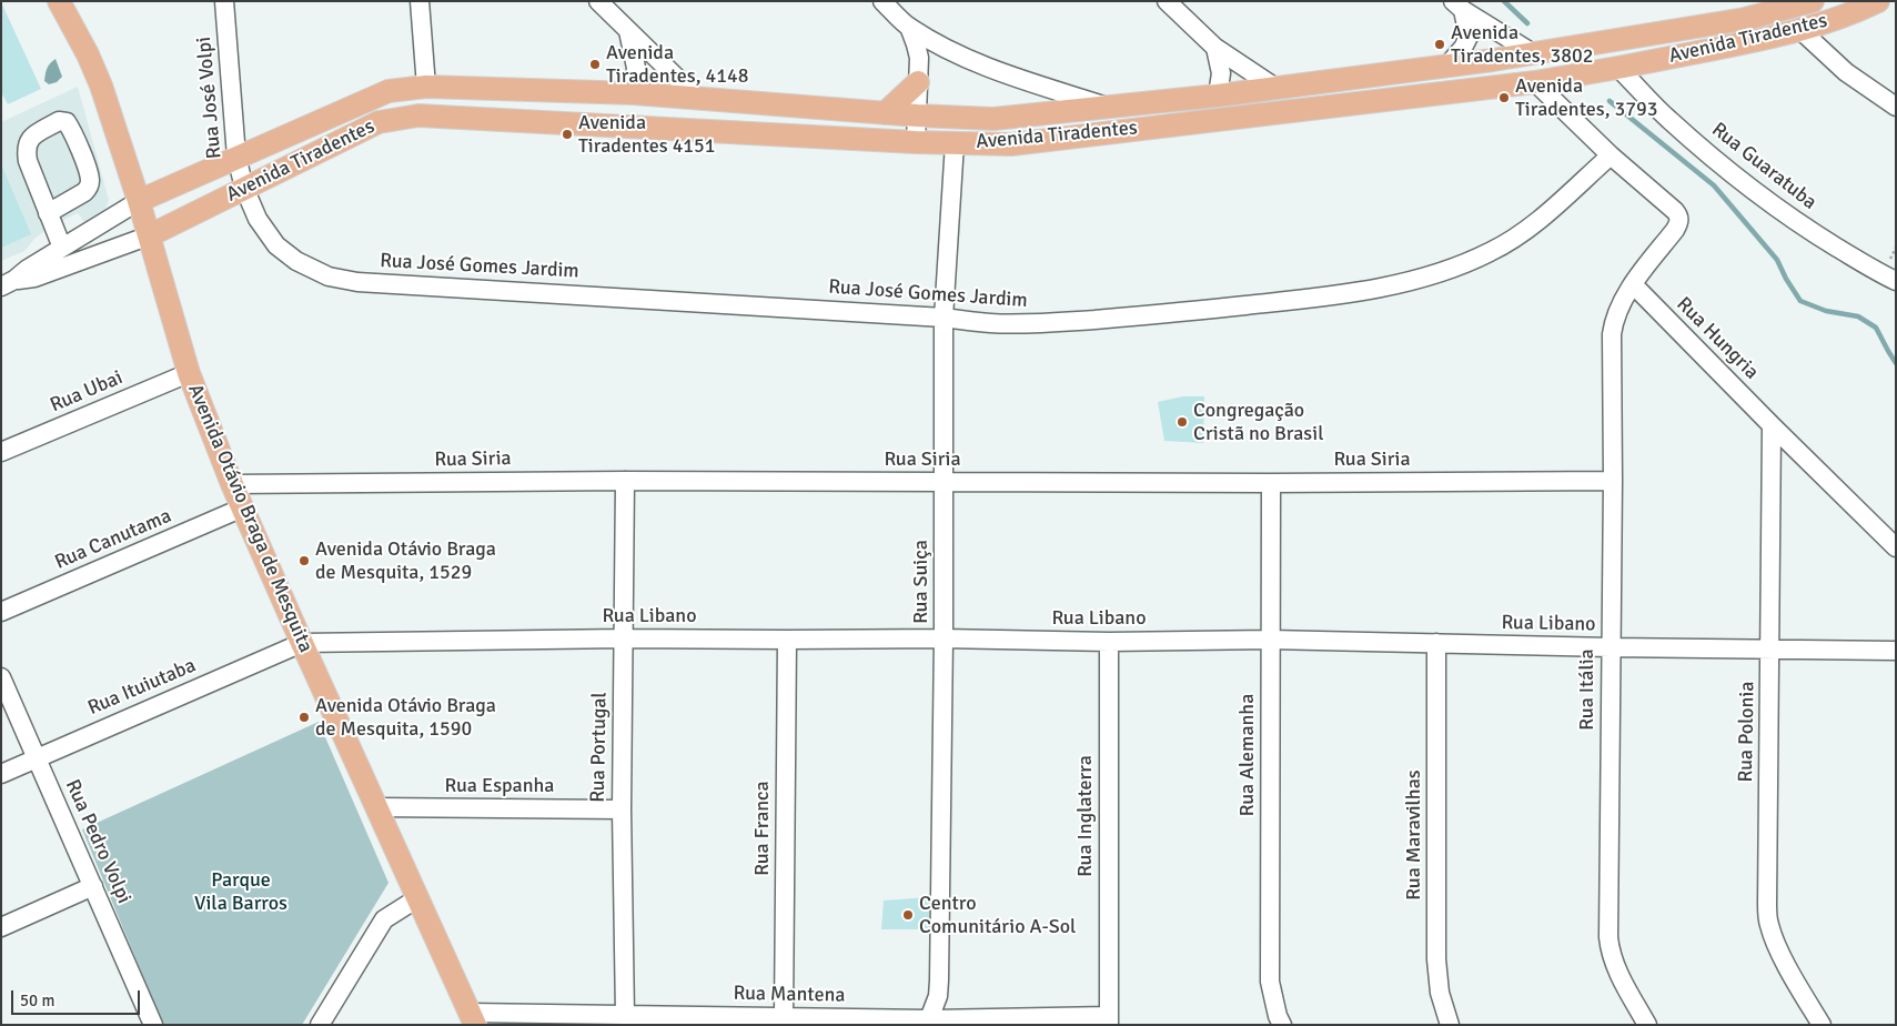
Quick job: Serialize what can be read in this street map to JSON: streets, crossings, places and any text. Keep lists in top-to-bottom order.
{
  "streets": {
    "main road": ["Avenida Tiradentes", "Avenida Otávio Braga de Mesquita"],
    "street": [
      "Rua José Volpi",
      "Rua Guaratuba",
      "Rua José Gomes Jardim",
      "Rua Hungria",
      "Rua Ubai",
      "Rua Siria",
      "Rua Canutama",
      "Rua Suiça",
      "Rua Libano",
      "Rua Ituiutaba",
      "Rua Itália",
      "Rua Polonia",
      "Rua Portugal",
      "Rua Alemanha",
      "Rua Espanha",
      "Rua Inglaterra",
      "Rua Franca",
      "Rua Maravilhas",
      "Rua Pedro Volpi",
      "Rua Mantena"
    ]
  },
  "crossings": [
    ["Avenida Tiradentes", "Rua José Volpi"],
    ["Avenida Tiradentes", "Rua Guaratuba"],
    ["Avenida Tiradentes", "Rua José Gomes Jardim"],
    ["Avenida Tiradentes", "Avenida Otávio Braga de Mesquita"],
    ["Avenida Tiradentes", "Rua Suiça"],
    ["Rua José Volpi", "Rua José Gomes Jardim"],
    ["Rua José Gomes Jardim", "Rua Suiça"],
    ["Rua Hungria", "Rua Itália"],
    ["Rua Hungria", "Rua Polonia"],
    ["Rua Ubai", "Avenida Otávio Braga de Mesquita"],
    ["Rua Siria", "Avenida Otávio Braga de Mesquita"],
    ["Rua Siria", "Rua Suiça"],
    ["Rua Siria", "Rua Itália"],
    ["Rua Siria", "Rua Portugal"],
    ["Rua Siria", "Rua Alemanha"],
    ["Avenida Otávio Braga de Mesquita", "Rua Canutama"],
    ["Avenida Otávio Braga de Mesquita", "Rua Libano"],
    ["Avenida Otávio Braga de Mesquita", "Rua Ituiutaba"],
    ["Avenida Otávio Braga de Mesquita", "Rua Espanha"],
    ["Avenida Otávio Braga de Mesquita", "Rua Mantena"],
    ["Rua Suiça", "Rua Libano"],
    ["Rua Suiça", "Rua Mantena"],
    ["Rua Libano", "Rua Ituiutaba"],
    ["Rua Libano", "Rua Itália"],
    ["Rua Libano", "Rua Polonia"],
    ["Rua Libano", "Rua Portugal"],
    ["Rua Libano", "Rua Alemanha"],
    ["Rua Libano", "Rua Inglaterra"],
    ["Rua Libano", "Rua Franca"],
    ["Rua Libano", "Rua Maravilhas"],
    ["Rua Ituiutaba", "Rua Pedro Volpi"],
    ["Rua Portugal", "Rua Espanha"],
    ["Rua Portugal", "Rua Mantena"],
    ["Rua Inglaterra", "Rua Mantena"],
    ["Rua Franca", "Rua Mantena"]
  ],
  "parks": ["Parque Vila Barros"],
  "places": [
    "Avenida Tiradentes, 3802",
    "Avenida Tiradentes, 4148",
    "Avenida Tiradentes, 3793",
    "Avenida Tiradentes 4151",
    "Congregação Cristã no Brasil",
    "Avenida Otávio Braga de Mesquita, 1529",
    "Avenida Otávio Braga de Mesquita, 1590",
    "Centro Comunitário A-Sol"
  ],
  "scale_bar": "50 m"
}
